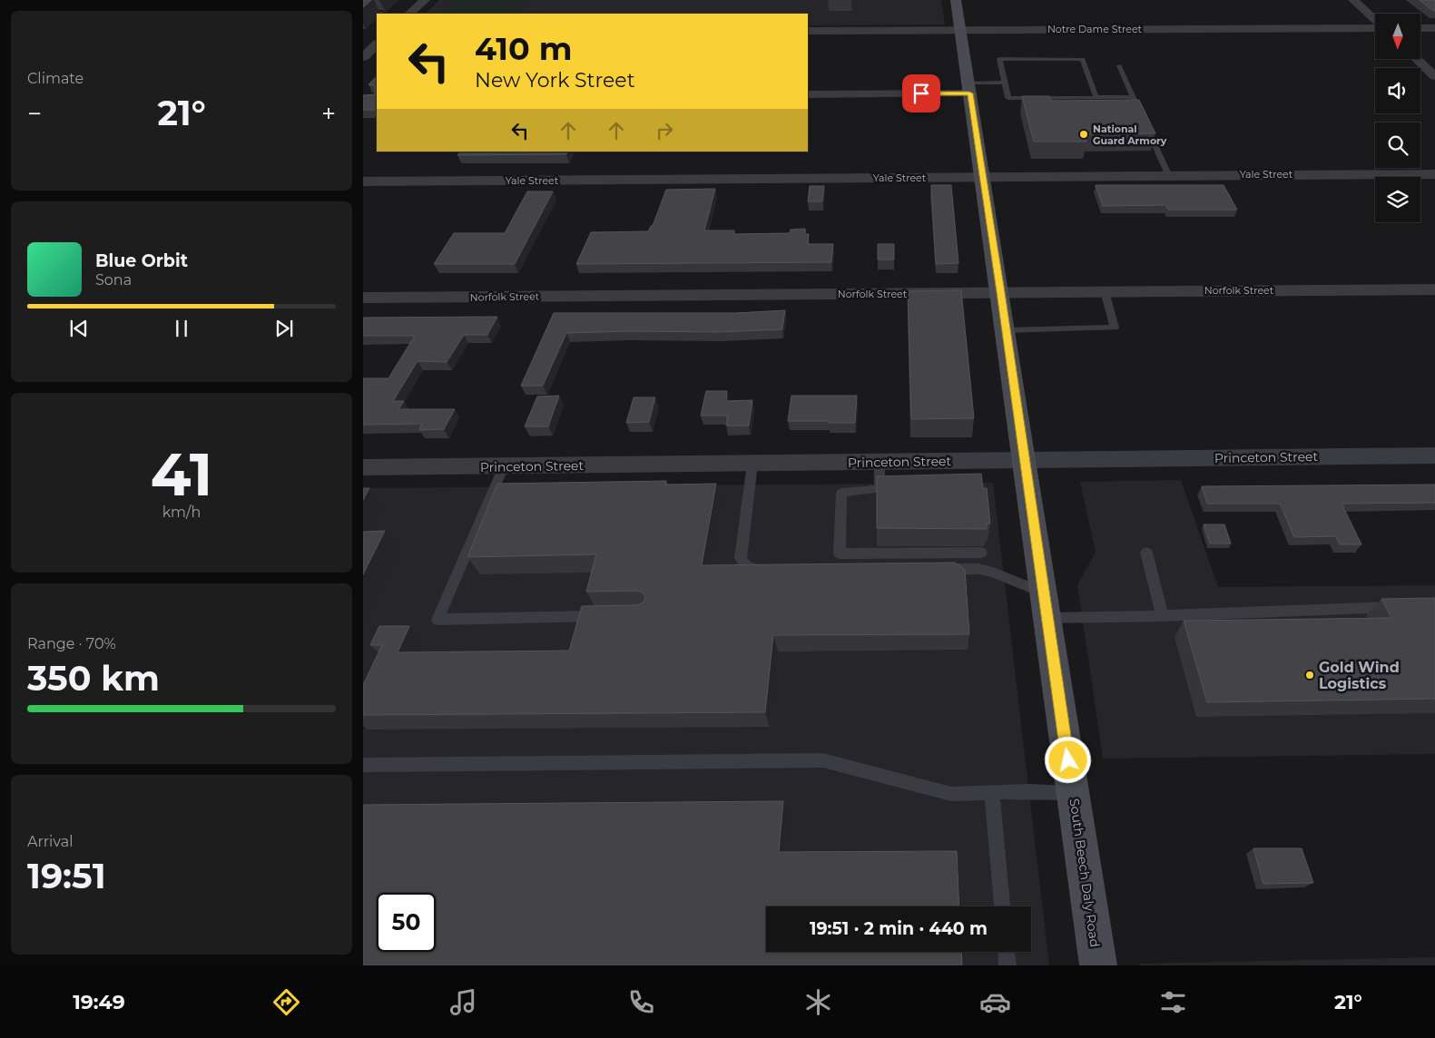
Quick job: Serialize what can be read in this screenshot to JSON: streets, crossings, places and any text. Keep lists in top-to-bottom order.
{
  "streets": {
    "main road": ["South Beech Daly Road"],
    "street": [
      "Notre Dame Street",
      "Yale Street",
      "Norfolk Street",
      "Princeton Street"
    ]
  },
  "crossings": [
    ["Notre Dame Street", "South Beech Daly Road"],
    ["Yale Street", "South Beech Daly Road"],
    ["Norfolk Street", "South Beech Daly Road"],
    ["Princeton Street", "South Beech Daly Road"]
  ],
  "places": ["National Guard Armory", "Gold Wind Logistics"],
  "north": "bottom",
  "page": {
    "tile": [
      "Climate",
      ["41", "km/h"],
      ["Range · 70%", "350 km"],
      ["Arrival", "19:51"]
    ],
    "turn": ["410 m", "New York Street"],
    "heat": ["−", "21°", "+"],
    "song": ["Blue Orbit", "Sona"],
    "limit": "50",
    "trip": "19:51 · 2 min · 440 m",
    "tabs": ["19:49", "21°"]
  }
}
